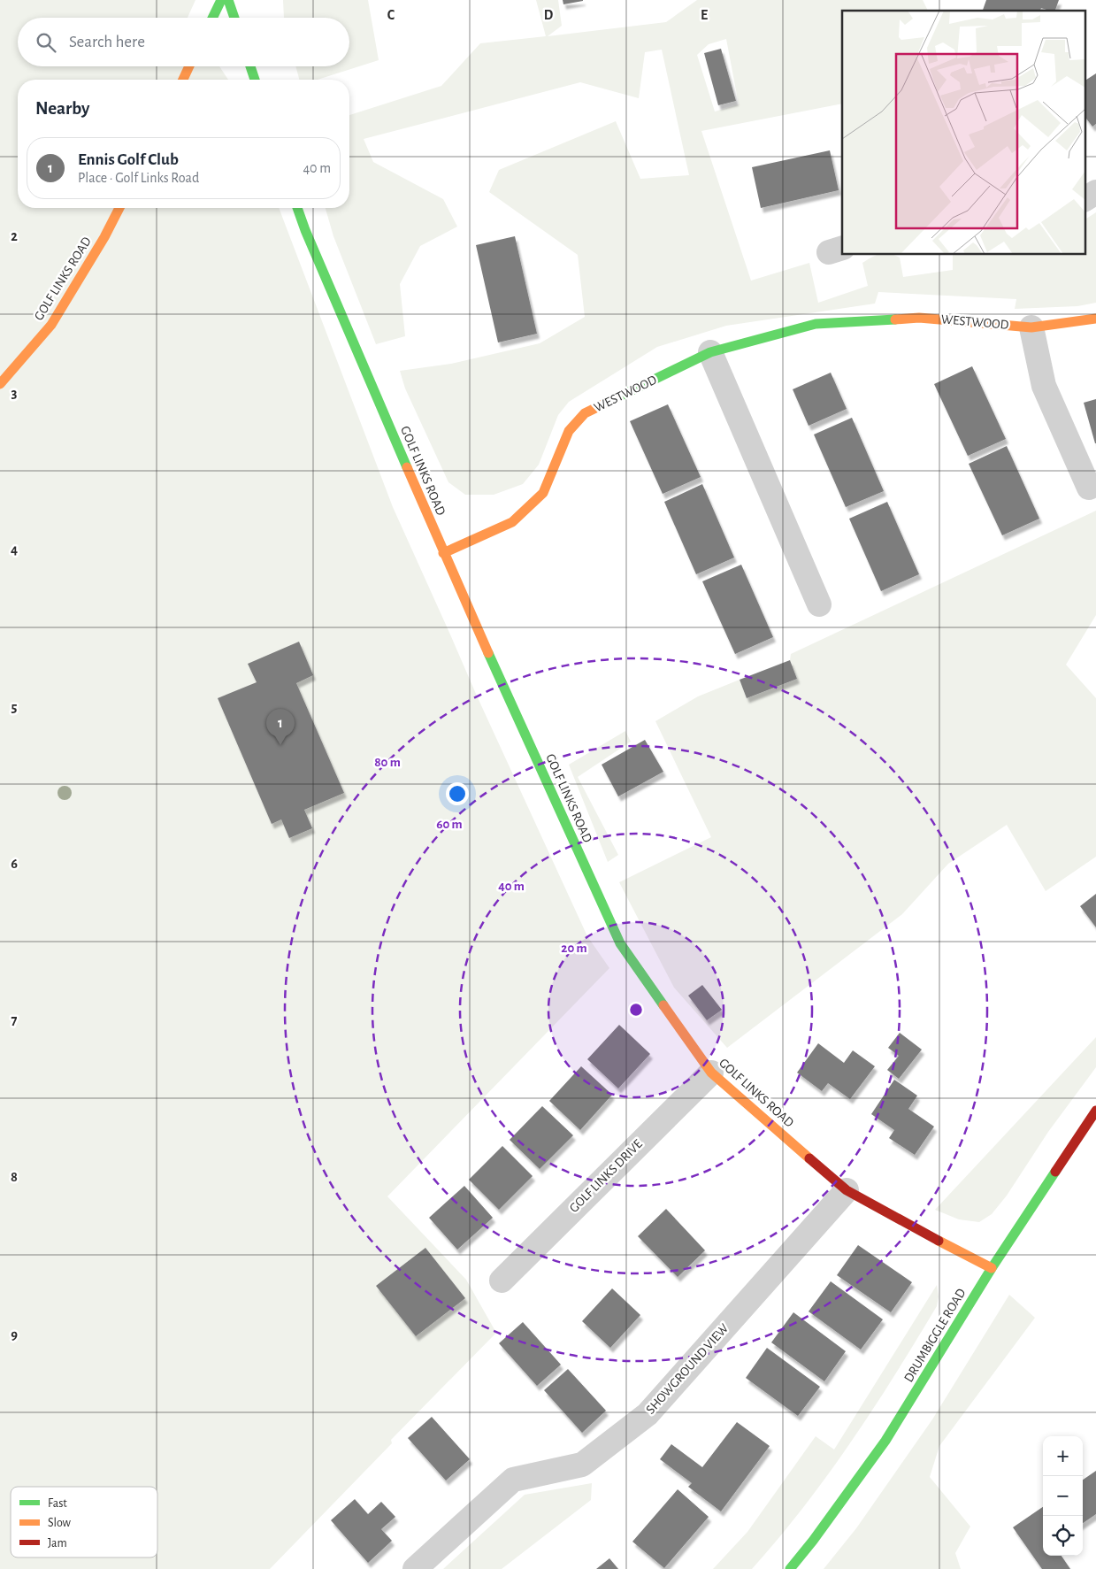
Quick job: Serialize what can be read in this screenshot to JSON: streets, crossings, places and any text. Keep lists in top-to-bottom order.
{
  "streets": {
    "street": [
      "GOLF LINKS ROAD",
      "WESTWOOD",
      "GOLF LINKS DRIVE",
      "DRUMBIGGLE ROAD",
      "SHOWGROUND VIEW"
    ]
  },
  "crossings": [
    ["GOLF LINKS ROAD", "WESTWOOD"],
    ["GOLF LINKS ROAD", "GOLF LINKS DRIVE"],
    ["GOLF LINKS ROAD", "DRUMBIGGLE ROAD"],
    ["GOLF LINKS ROAD", "SHOWGROUND VIEW"]
  ],
  "legend": ["Fast", "Slow", "Jam"],
  "page": {
    "search": "Search here",
    "heading": "Nearby",
    "list": [
      {
        "mark": "1",
        "name": "Ennis Golf Club",
        "note": "Place · Golf Links Road",
        "value": "40 m"
      }
    ],
    "pins": "1",
    "map_buttons": ["+", "−"]
  },
  "grid": {
    "columns": ["C", "D", "E"],
    "rows": [
      "2",
      "3",
      "4",
      "5",
      "6",
      "7",
      "8",
      "9"
    ]
  },
  "rings": [
    "80 m",
    "60 m",
    "40 m",
    "20 m"
  ]
}
